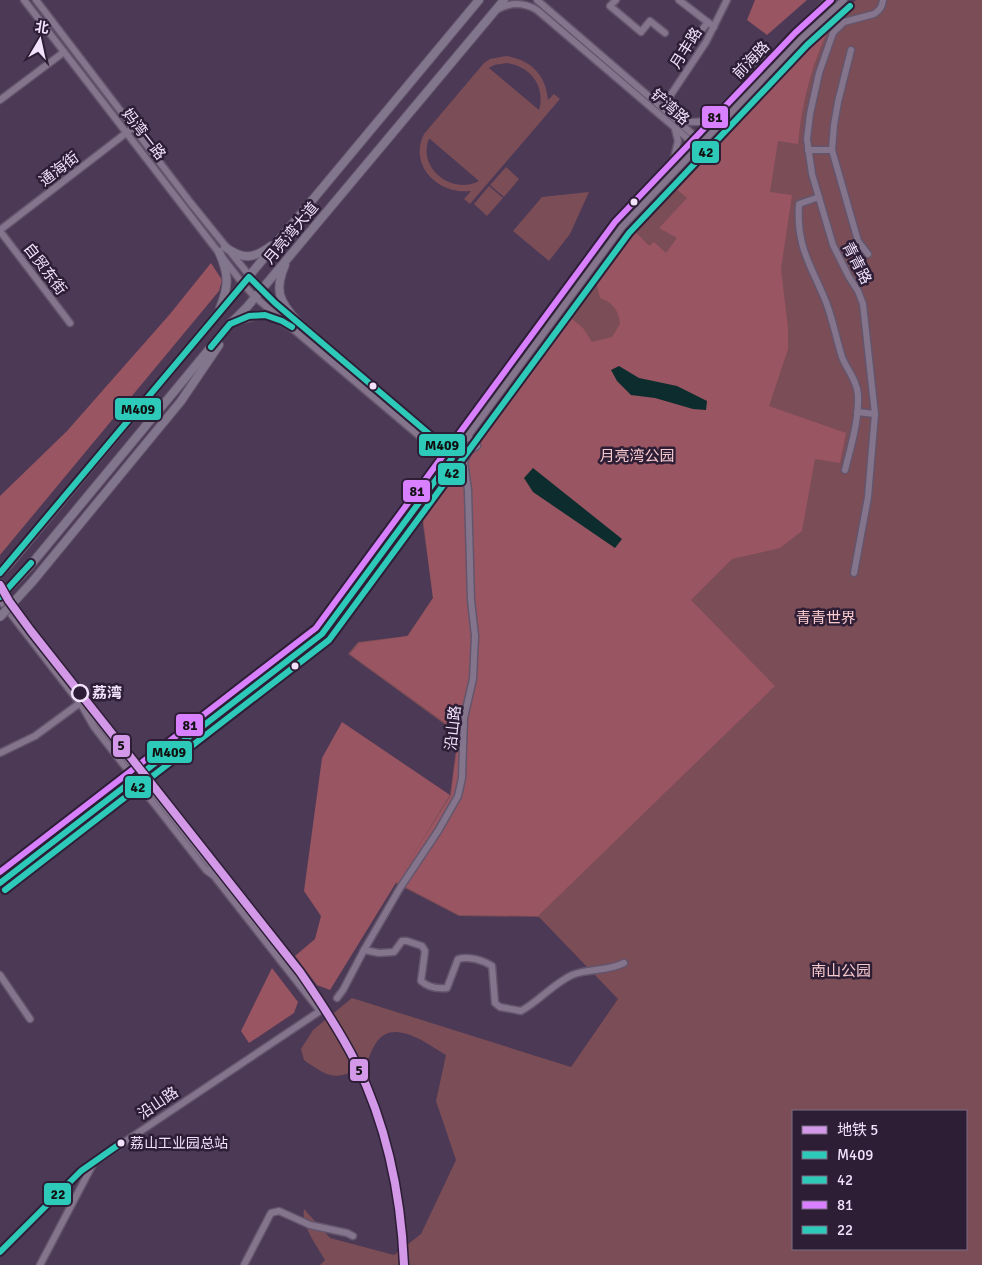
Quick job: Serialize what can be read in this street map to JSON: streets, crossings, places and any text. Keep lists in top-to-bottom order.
{
  "streets": {
    "main road": ["月亮湾大道"],
    "street": [
      "月丰路",
      "前海路",
      "铲湾路",
      "妈湾一路",
      "通海街",
      "青青路",
      "自贸东街",
      "沿山路"
    ]
  },
  "crossings": [
    ["月丰路", "铲湾路"],
    ["前海路", "铲湾路"],
    ["前海路", "沿山路"],
    ["铲湾路", "月亮湾大道"],
    ["妈湾一路", "通海街"],
    ["妈湾一路", "月亮湾大道"],
    ["通海街", "自贸东街"]
  ],
  "parks": ["月亮湾公园", "青青世界", "南山公园"],
  "places": ["荔湾", "荔山工业园总站"],
  "lines": [
    "transit line 81",
    "transit line 42",
    "transit line M409",
    "metro line 5",
    "transit line 22"
  ],
  "legend": [
    "地铁 5",
    "M409",
    "42",
    "81",
    "22"
  ],
  "north": "top"
}
